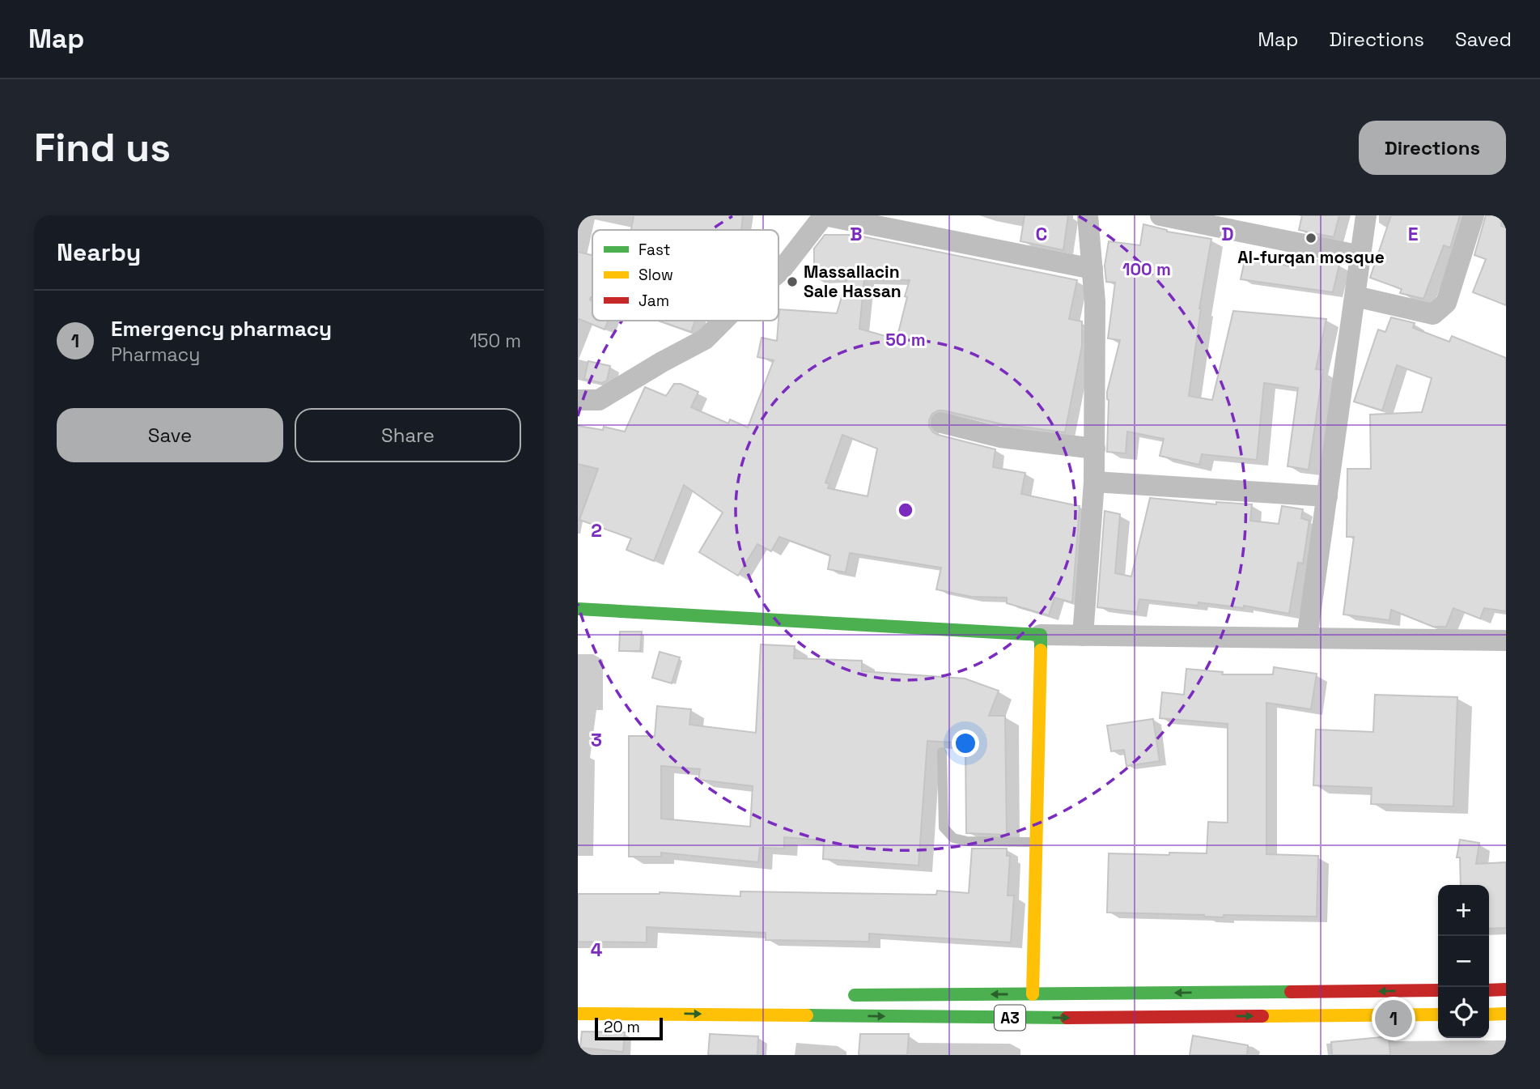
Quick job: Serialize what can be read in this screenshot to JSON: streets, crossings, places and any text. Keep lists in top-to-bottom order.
{
  "streets": {
    "main road": ["A3"]
  },
  "places": ["Al-furqan mosque", "Massallacin Sale Hassan"],
  "legend": ["Fast", "Slow", "Jam"],
  "scale_bar": "20 m",
  "page": {
    "header": "Map",
    "nav": ["Map", "Directions", "Saved"],
    "buttons": [
      "Directions",
      ["Save", "Share"]
    ],
    "title": "Find us",
    "heading": "Nearby",
    "list": [
      {
        "mark": "1",
        "name": "Emergency pharmacy",
        "note": "Pharmacy",
        "value": "150 m"
      }
    ],
    "map_buttons": ["+", "−"],
    "pins": "1",
    "scale": "20 m"
  },
  "grid": {
    "columns": [
      "B",
      "C",
      "D",
      "E"
    ],
    "rows": ["2", "3", "4"]
  },
  "rings": ["100 m", "50 m"]
}
